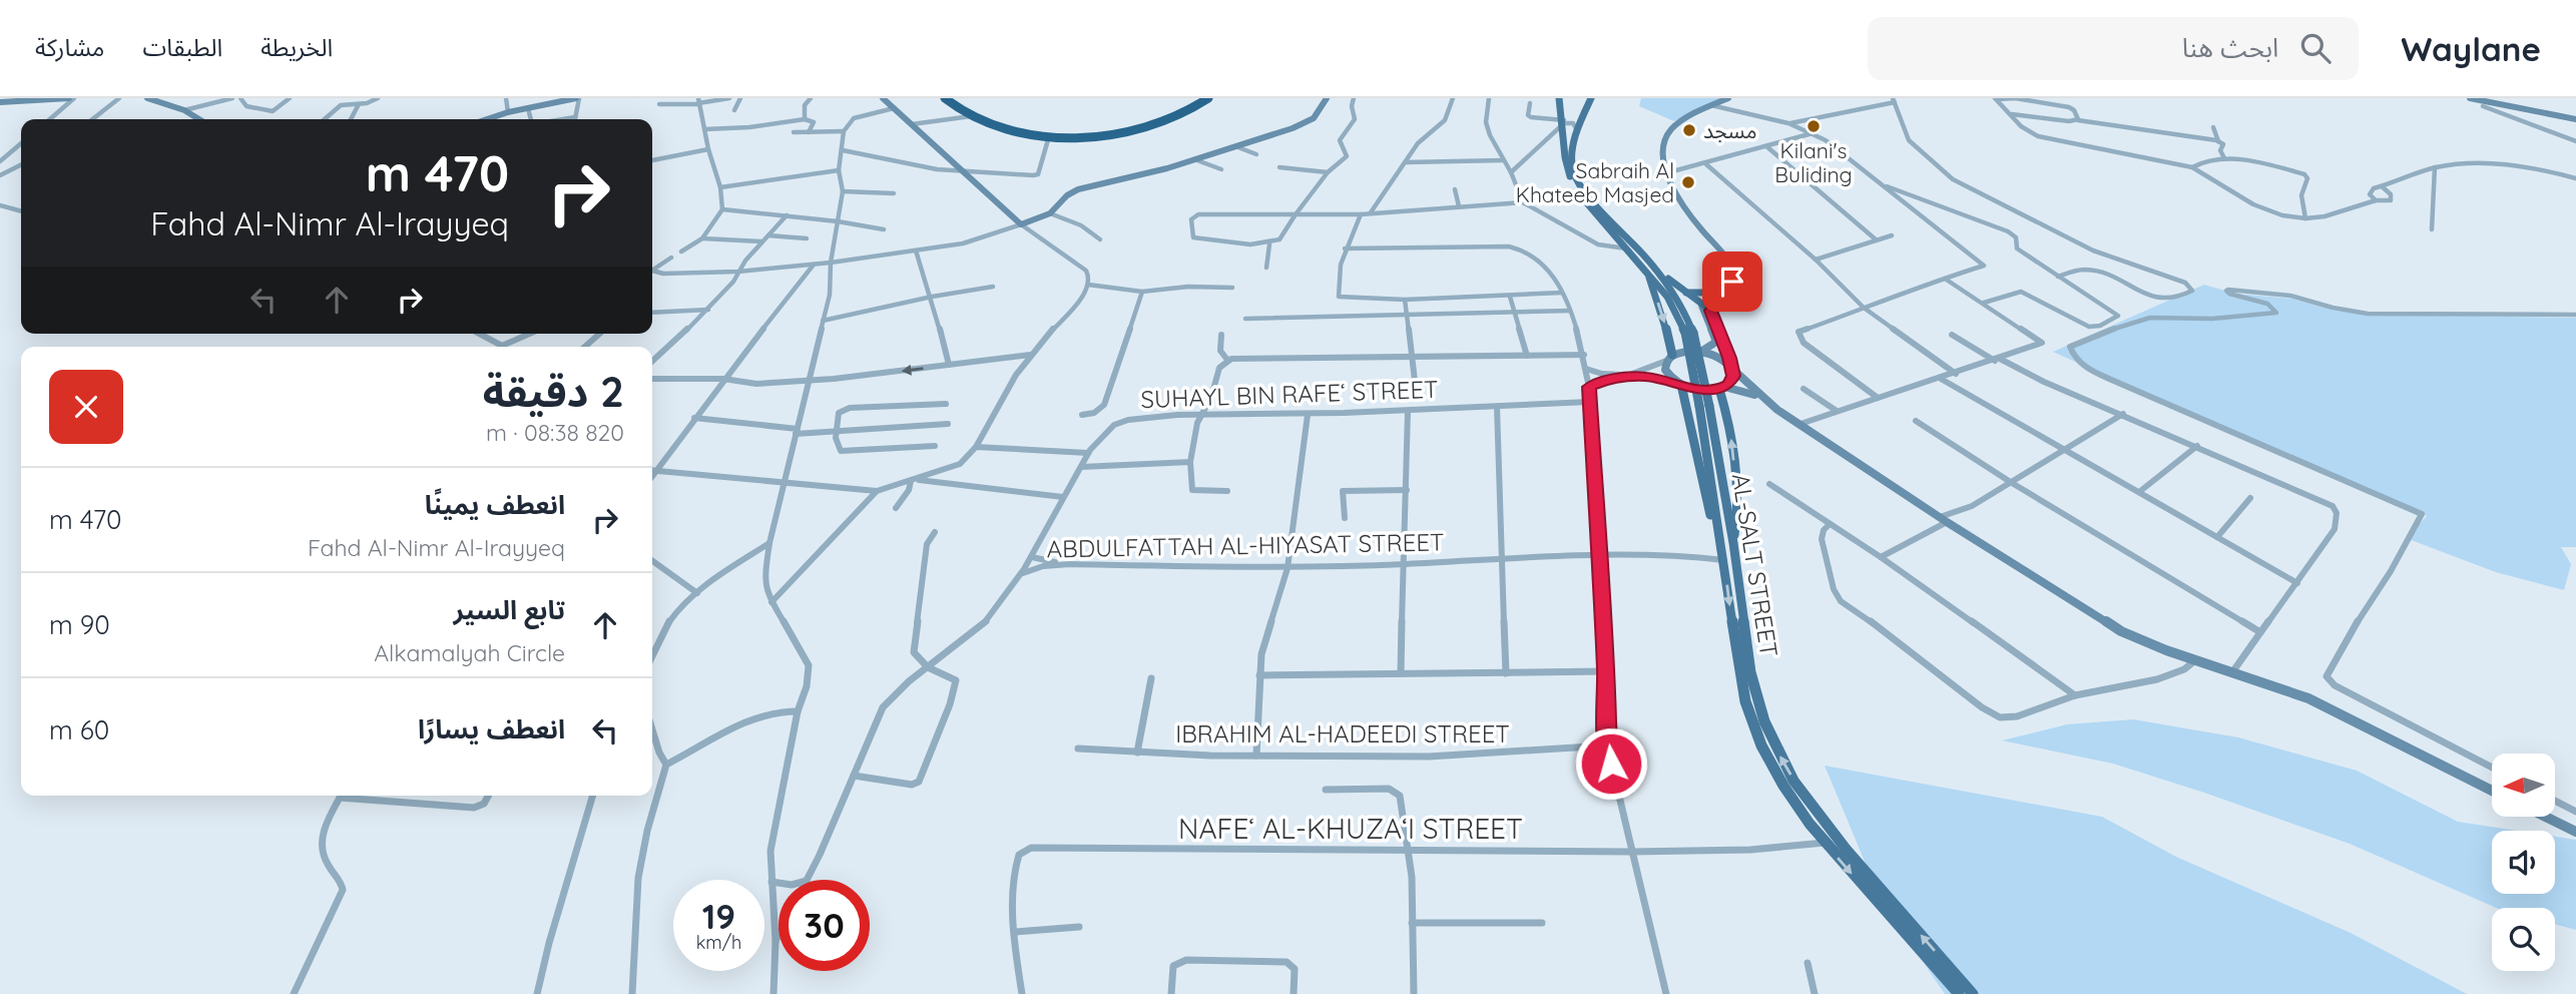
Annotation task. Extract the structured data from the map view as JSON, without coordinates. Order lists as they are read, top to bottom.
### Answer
{
  "streets": {
    "main road": ["AL-SALT STREET"],
    "street": [
      "SUHAYL BIN RAFE‘ STREET",
      "ABDULFATTAH AL-HIYASAT STREET",
      "IBRAHIM AL-HADEEDI STREET",
      "NAFE‘ AL-KHUZA‘I STREET"
    ]
  },
  "crossings": [
    ["SUHAYL BIN RAFE‘ STREET", "ABDULFATTAH AL-HIYASAT STREET"],
    ["ABDULFATTAH AL-HIYASAT STREET", "AL-SALT STREET"],
    ["AL-SALT STREET", "NAFE‘ AL-KHUZA‘I STREET"]
  ],
  "places": ["Kilani's Buliding", "مسجد", "Sabraih Al Khateeb Masjed"],
  "north": "left",
  "page": {
    "header": "Waylane",
    "search": "ابحث هنا",
    "nav": ["الخريطة", "الطبقات", "مشاركة"],
    "turn": ["470 m", "Fahd Al-Nimr Al-Irayyeq"],
    "heading": ["2 دقيقة", "820 m · 08:38"],
    "list": [
      {
        "name": "انعطف يمينًا",
        "note": "Fahd Al-Nimr Al-Irayyeq",
        "value": "470 m"
      },
      {
        "name": "تابع السير",
        "note": "Alkamalyah Circle",
        "value": "90 m"
      },
      {
        "name": "انعطف يسارًا",
        "value": "60 m"
      }
    ],
    "speed": "19 km/h",
    "limit": "30"
  }
}
